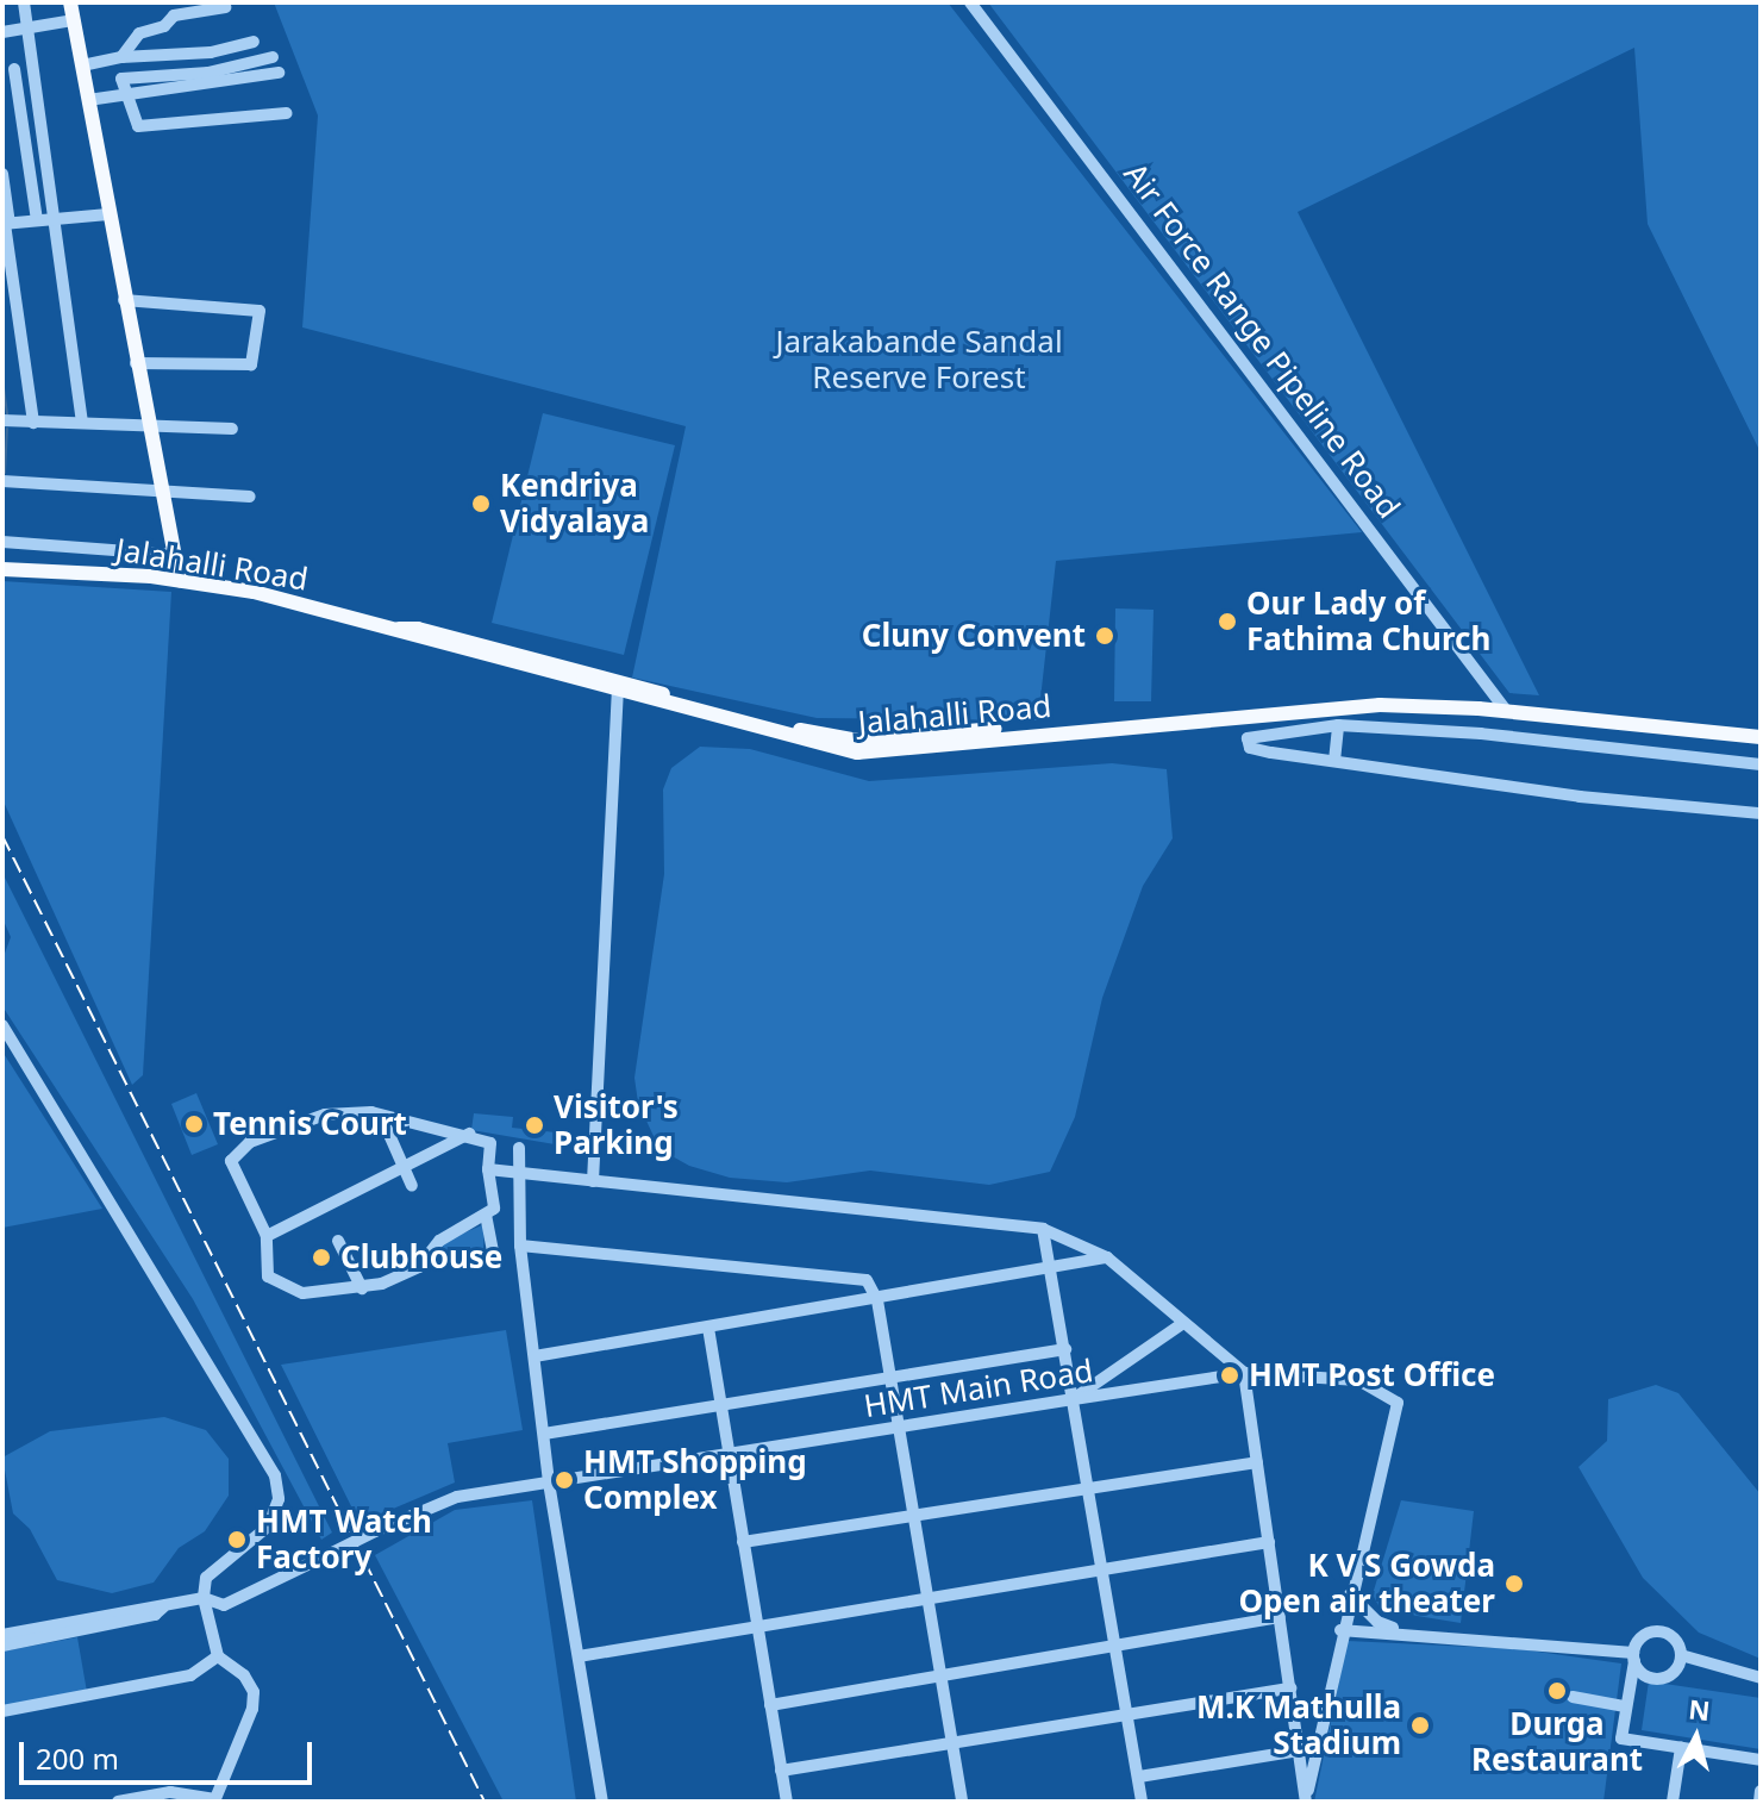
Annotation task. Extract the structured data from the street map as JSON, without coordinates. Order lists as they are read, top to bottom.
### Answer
{
  "streets": {
    "main road": ["Jalahalli Road"],
    "street": ["Air Force Range Pipeline Road", "HMT Main Road"]
  },
  "crossings": [
    ["Air Force Range Pipeline Road", "Jalahalli Road"]
  ],
  "parks": ["Jarakabande Sandal Reserve Forest"],
  "places": [
    "Kendriya Vidyalaya",
    "Our Lady of Fathima Church",
    "Cluny Convent",
    "Tennis Court",
    "Visitor's Parking",
    "Clubhouse",
    "HMT Post Office",
    "HMT Shopping Complex",
    "HMT Watch Factory",
    "K V S Gowda Open air theater",
    "Durga Restaurant",
    "M.K Mathulla Stadium"
  ],
  "scale_bar": "200 m",
  "north": "top"
}
